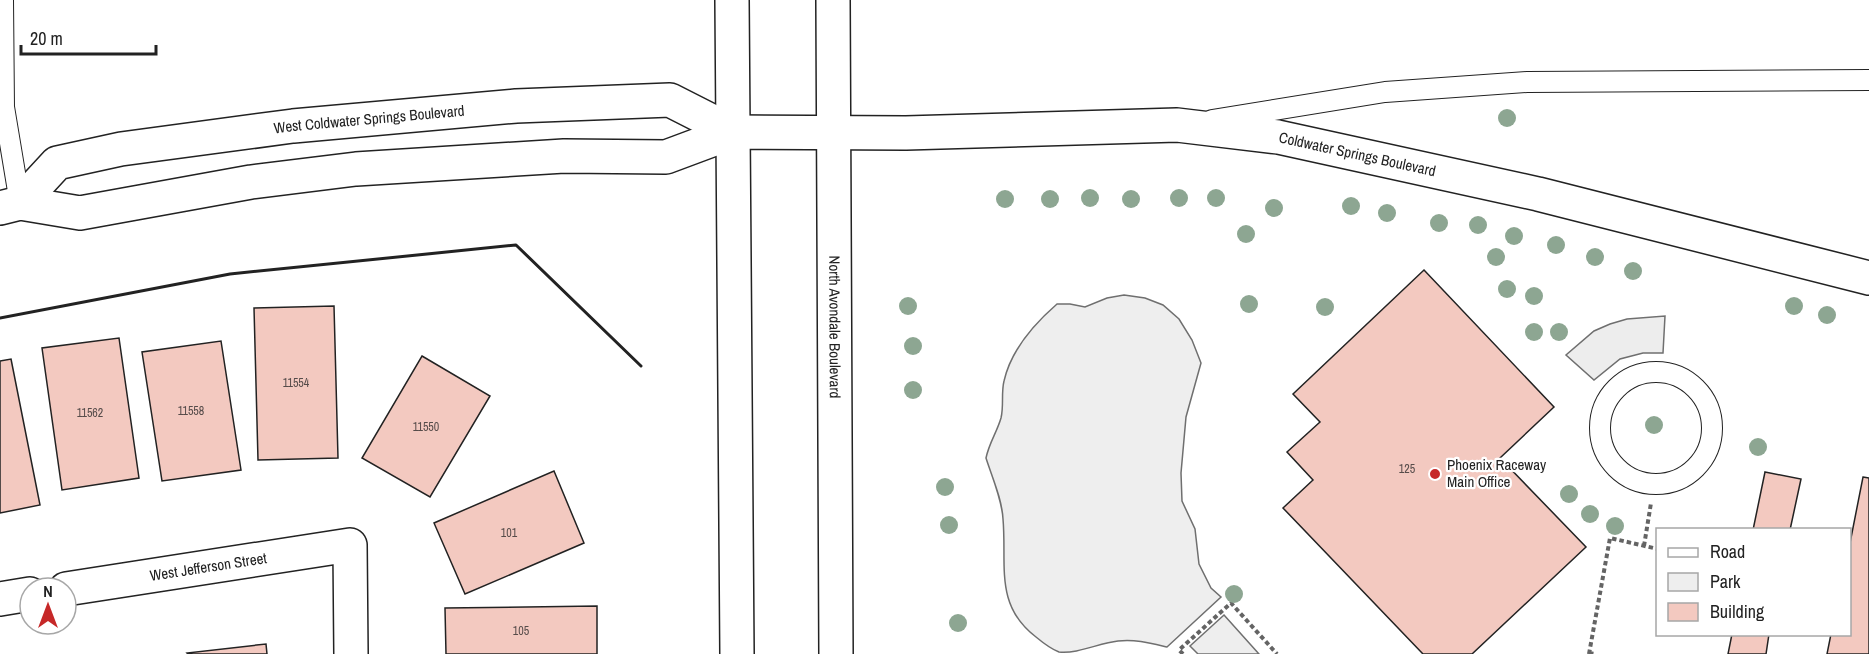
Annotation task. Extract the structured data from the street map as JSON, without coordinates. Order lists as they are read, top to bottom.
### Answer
{
  "streets": {
    "street": [
      "West Coldwater Springs Boulevard",
      "Coldwater Springs Boulevard",
      "North Avondale Boulevard",
      "West Jefferson Street"
    ]
  },
  "crossings": [
    ["West Coldwater Springs Boulevard", "Coldwater Springs Boulevard"],
    ["West Coldwater Springs Boulevard", "North Avondale Boulevard"],
    ["Coldwater Springs Boulevard", "North Avondale Boulevard"]
  ],
  "places": ["Phoenix Raceway Main Office"],
  "house_numbers": [
    "11554",
    "11558",
    "11562",
    "11550",
    "125",
    "101",
    "105"
  ],
  "legend": ["Road", "Park", "Building"],
  "scale_bar": "20 m",
  "north": "top"
}
